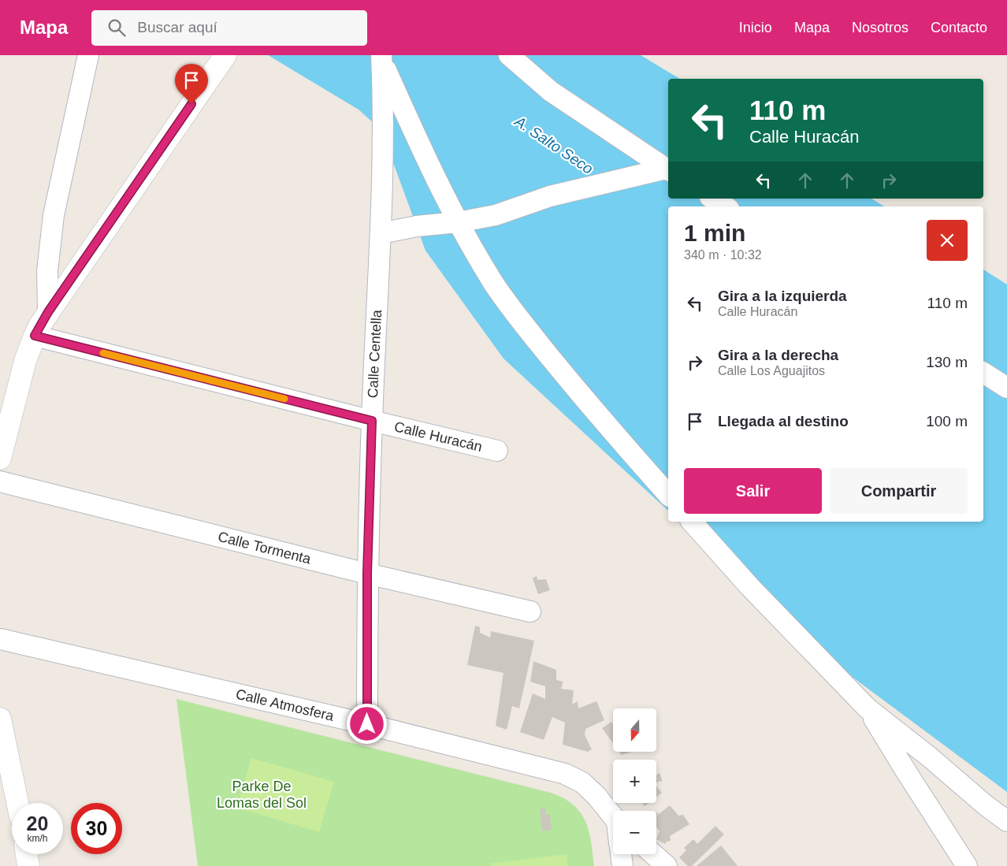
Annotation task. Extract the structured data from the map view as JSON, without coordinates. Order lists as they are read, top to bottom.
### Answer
{
  "streets": {
    "street": [
      "Calle Centella",
      "Calle Huracán",
      "Calle Tormenta",
      "Calle Atmosfera"
    ]
  },
  "crossings": [
    ["Calle Centella", "Calle Huracán"],
    ["Calle Centella", "Calle Tormenta"],
    ["Calle Centella", "Calle Atmosfera"]
  ],
  "water": ["A. Salto Seco"],
  "parks": ["Parke De Lomas del Sol"],
  "north": "bottom",
  "page": {
    "header": "Mapa",
    "search": "Buscar aquí",
    "nav": [
      "Inicio",
      "Mapa",
      "Nosotros",
      "Contacto"
    ],
    "turn": ["110 m", "Calle Huracán"],
    "heading": ["1 min", "340 m · 10:32"],
    "list": [
      {
        "name": "Gira a la izquierda",
        "note": "Calle Huracán",
        "value": "110 m"
      },
      {
        "name": "Gira a la derecha",
        "note": "Calle Los Aguajitos",
        "value": "130 m"
      },
      {
        "name": "Llegada al destino",
        "value": "100 m"
      }
    ],
    "buttons": ["Salir", "Compartir"],
    "map_buttons": ["+", "−"],
    "speed": "20 km/h",
    "limit": "30"
  }
}
